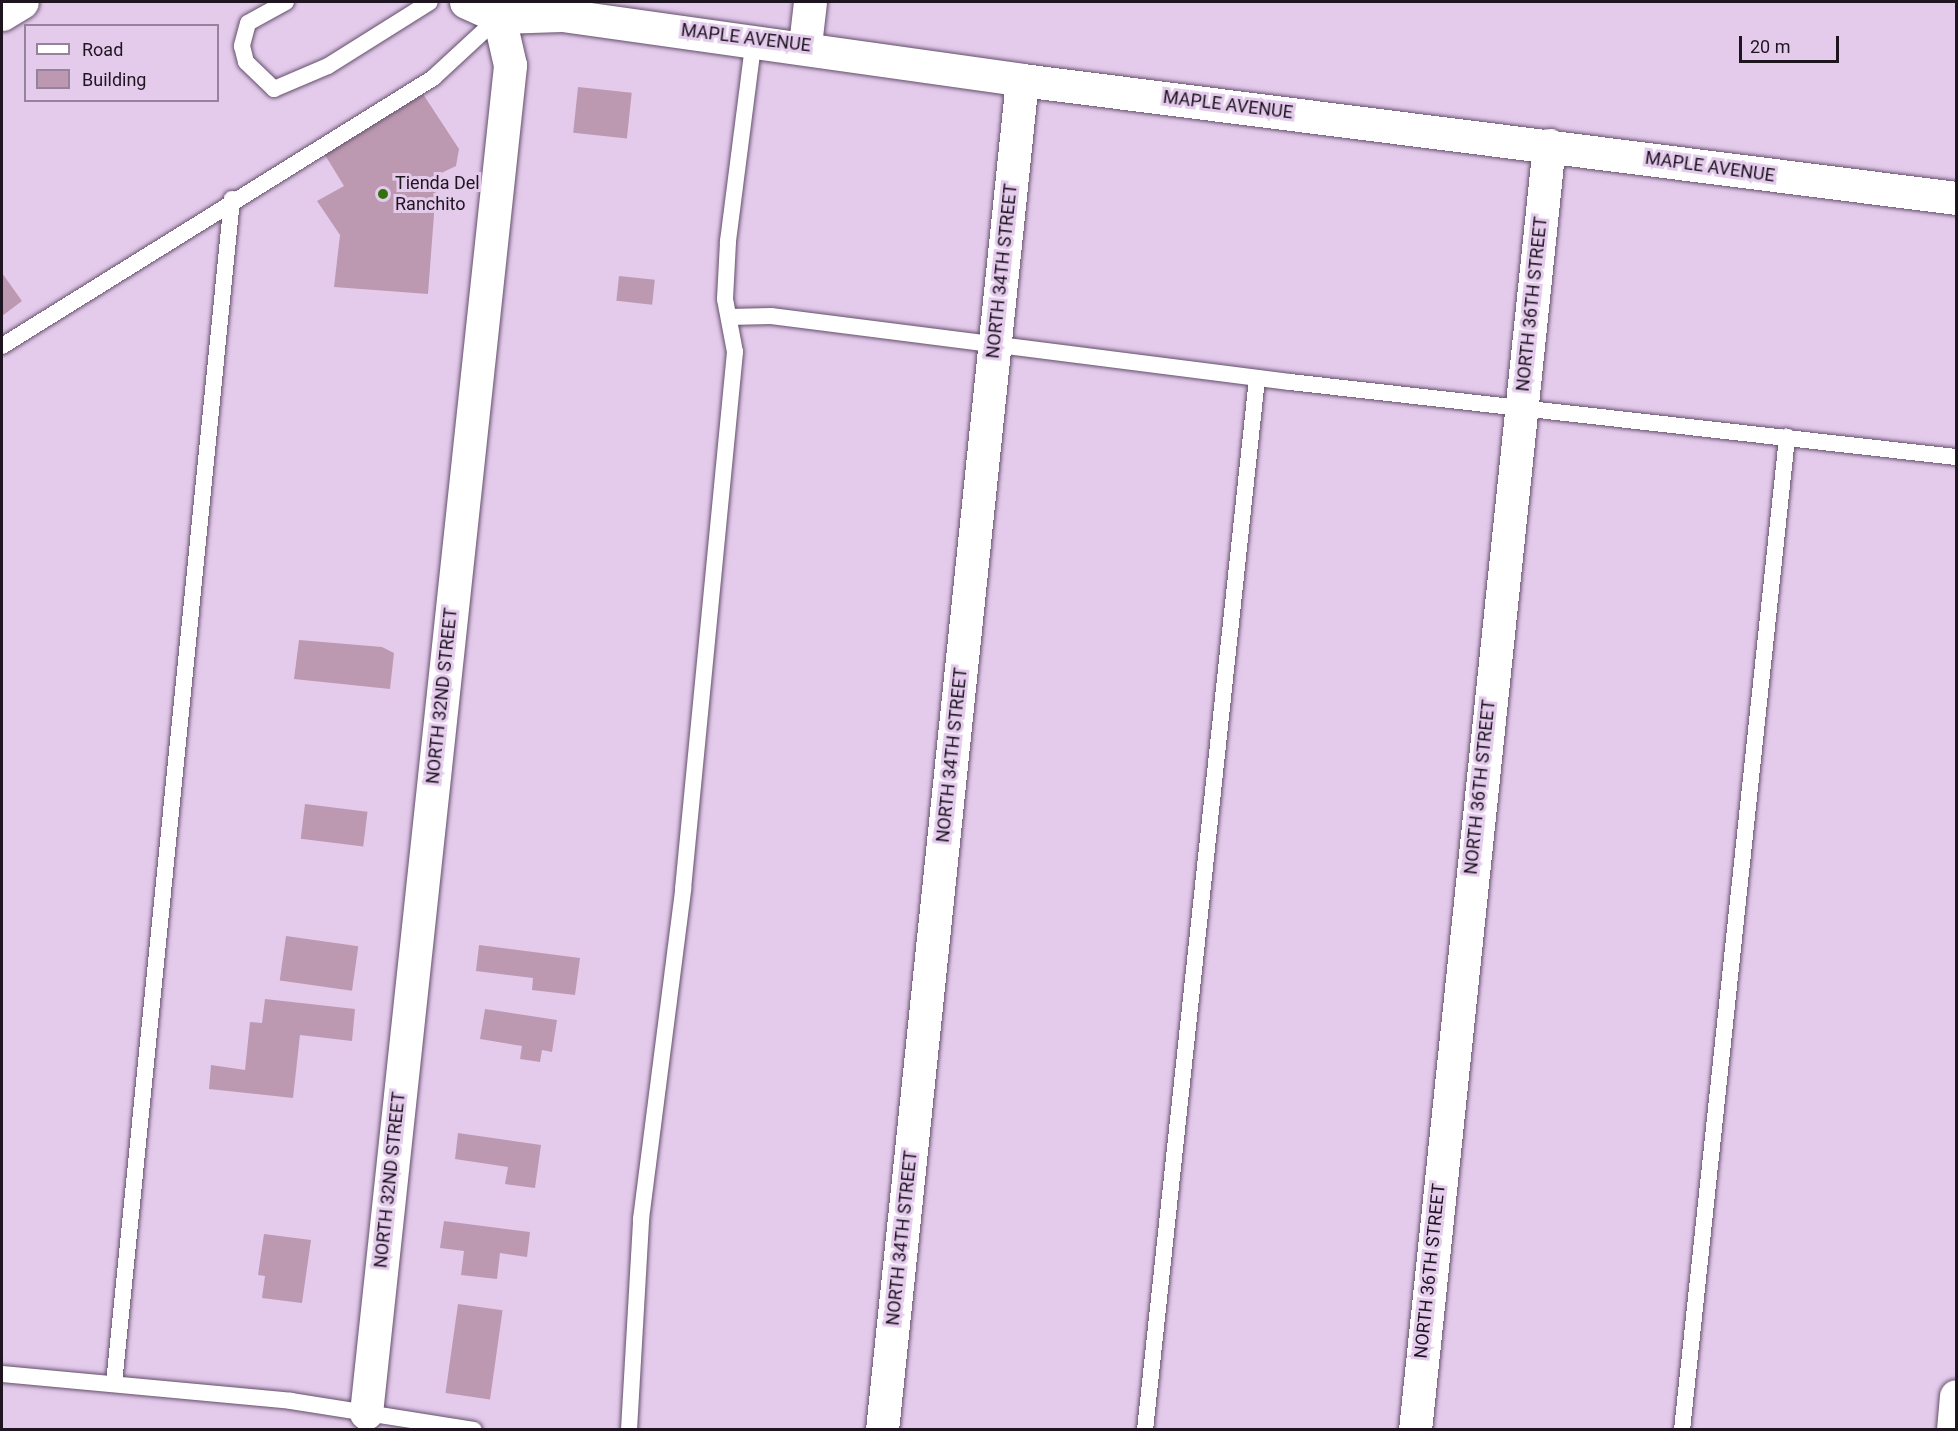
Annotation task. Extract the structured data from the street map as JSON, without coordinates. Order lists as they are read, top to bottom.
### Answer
{
  "streets": {
    "street": [
      "MAPLE AVENUE",
      "NORTH 34TH STREET",
      "NORTH 36TH STREET",
      "NORTH 32ND STREET"
    ]
  },
  "crossings": [
    ["MAPLE AVENUE", "NORTH 34TH STREET"],
    ["MAPLE AVENUE", "NORTH 36TH STREET"],
    ["MAPLE AVENUE", "NORTH 32ND STREET"]
  ],
  "places": ["Tienda Del Ranchito"],
  "legend": ["Road", "Building"],
  "scale_bar": "20 m"
}
